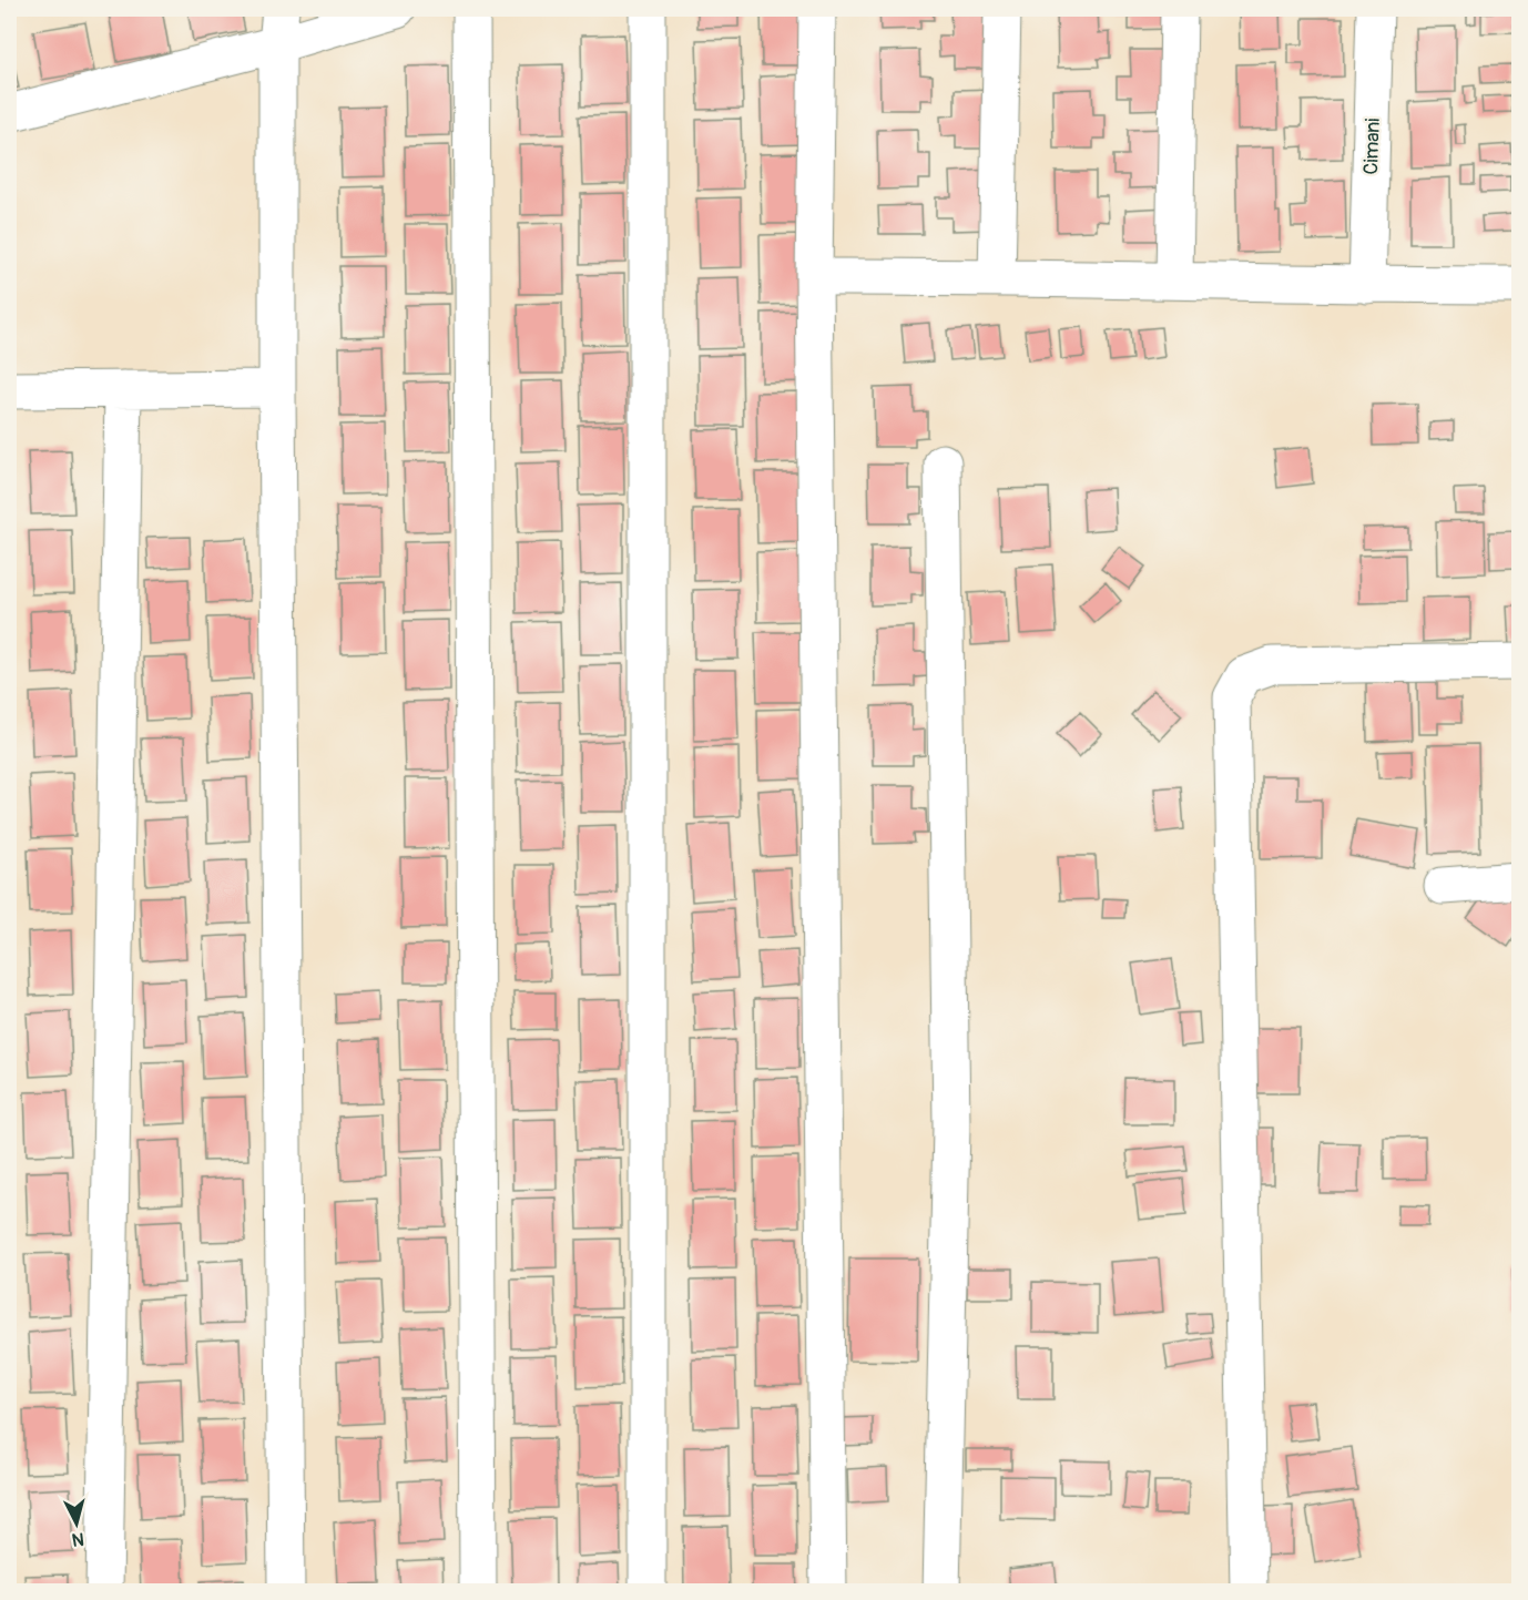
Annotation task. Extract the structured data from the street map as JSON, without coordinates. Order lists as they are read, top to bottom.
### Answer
{
  "streets": {
    "street": ["Cimani"]
  },
  "north": "bottom"
}
